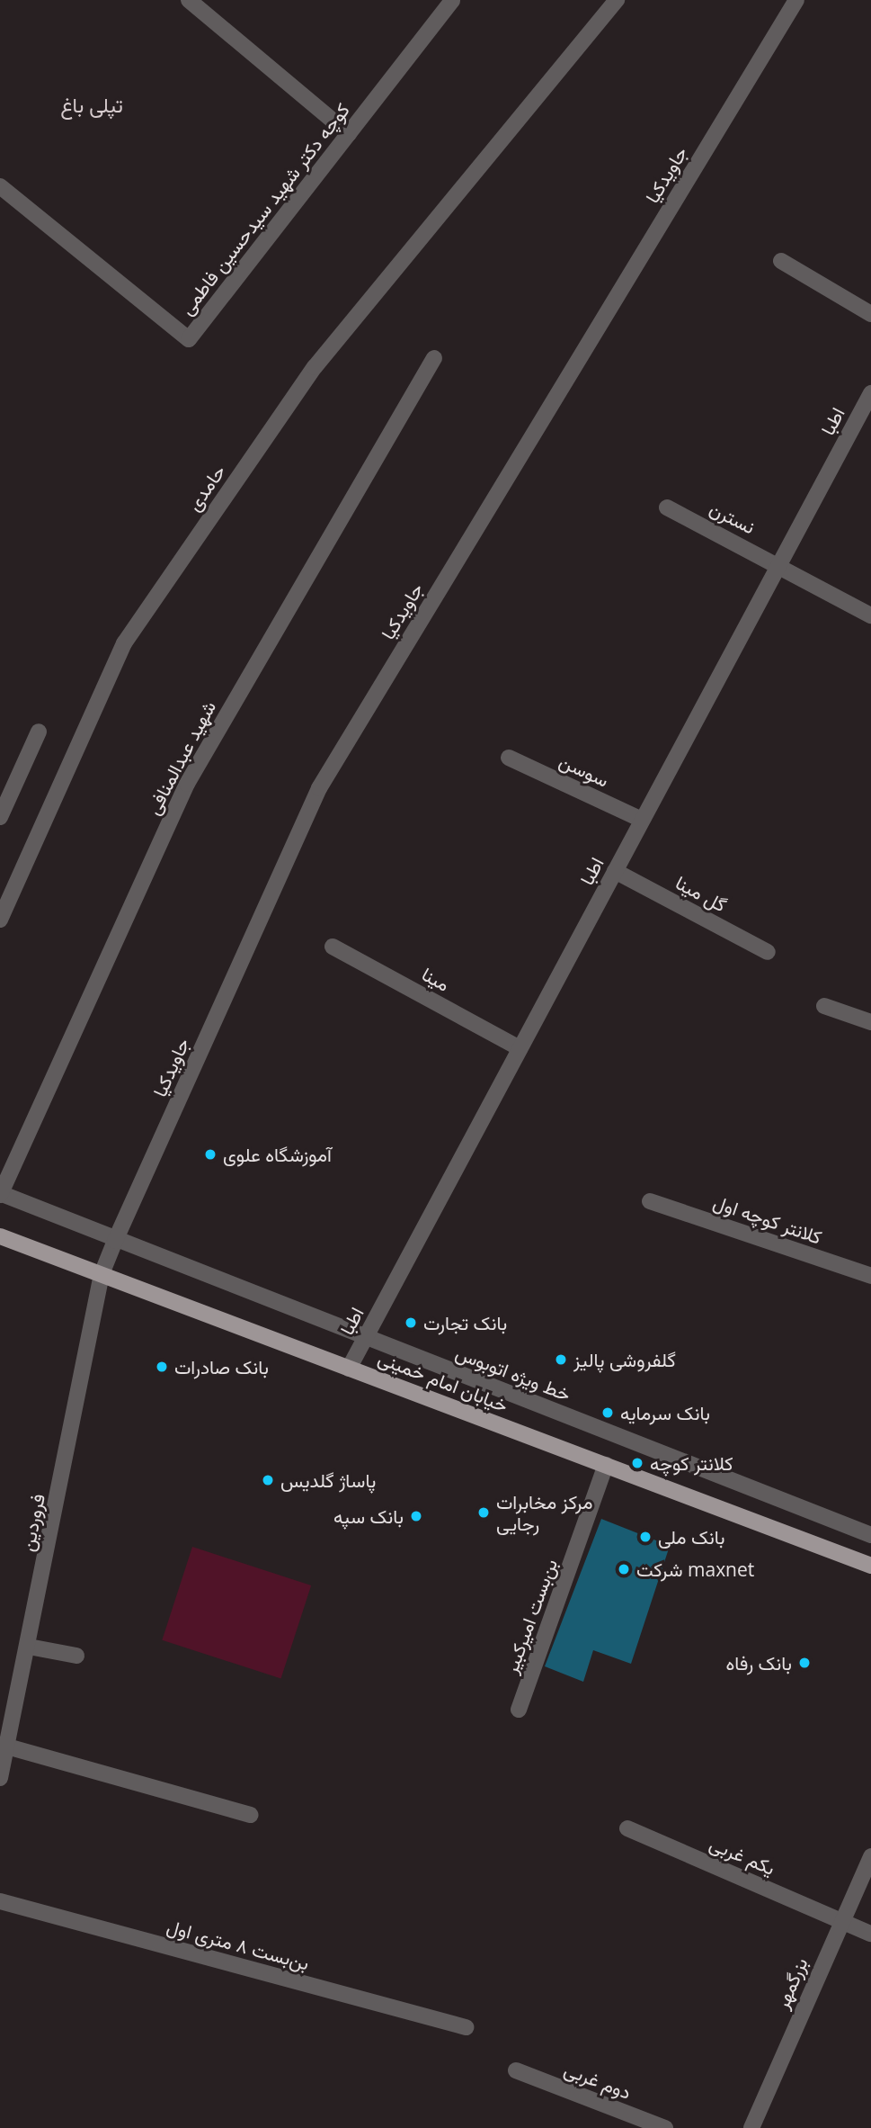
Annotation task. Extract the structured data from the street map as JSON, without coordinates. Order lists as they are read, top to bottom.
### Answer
{
  "streets": {
    "main road": ["خیابان امام خمینی"],
    "street": [
      "جاویدکیا",
      "کوچه دکتر شهید سیدحسین فاطمی",
      "اطبا",
      "حامدی",
      "نسترن",
      "شهید عبدالمنافی",
      "سوسن",
      "گل مینا",
      "مینا",
      "کلانتر کوچه اول",
      "خط ویژه اتوبوس",
      "فروردین",
      "بن‌بست امیرکبیر",
      "یکم غربی",
      "بن‌بست ۸ متری اول",
      "بزرگمهر",
      "دوم غربی"
    ]
  },
  "crossings": [
    ["جاویدکیا", "خط ویژه اتوبوس"],
    ["جاویدکیا", "خیابان امام خمینی"],
    ["جاویدکیا", "فروردین"],
    ["اطبا", "نسترن"],
    ["اطبا", "سوسن"],
    ["اطبا", "گل مینا"],
    ["اطبا", "مینا"],
    ["اطبا", "خط ویژه اتوبوس"],
    ["اطبا", "خیابان امام خمینی"],
    ["شهید عبدالمنافی", "خط ویژه اتوبوس"],
    ["خیابان امام خمینی", "فروردین"],
    ["خیابان امام خمینی", "بن‌بست امیرکبیر"],
    ["یکم غربی", "بزرگمهر"]
  ],
  "districts": ["تپلی باغ"],
  "places": [
    "آموزشگاه علوی",
    "بانک تجارت",
    "گلفروشی پالیز",
    "بانک صادرات",
    "بانک سرمایه",
    "کلانتر کوچه",
    "پاساژ گلدیس",
    "مرکز مخابرات رجایی",
    "بانک سپه",
    "بانک ملی",
    "شرکت maxnet",
    "بانک رفاه"
  ]
}
